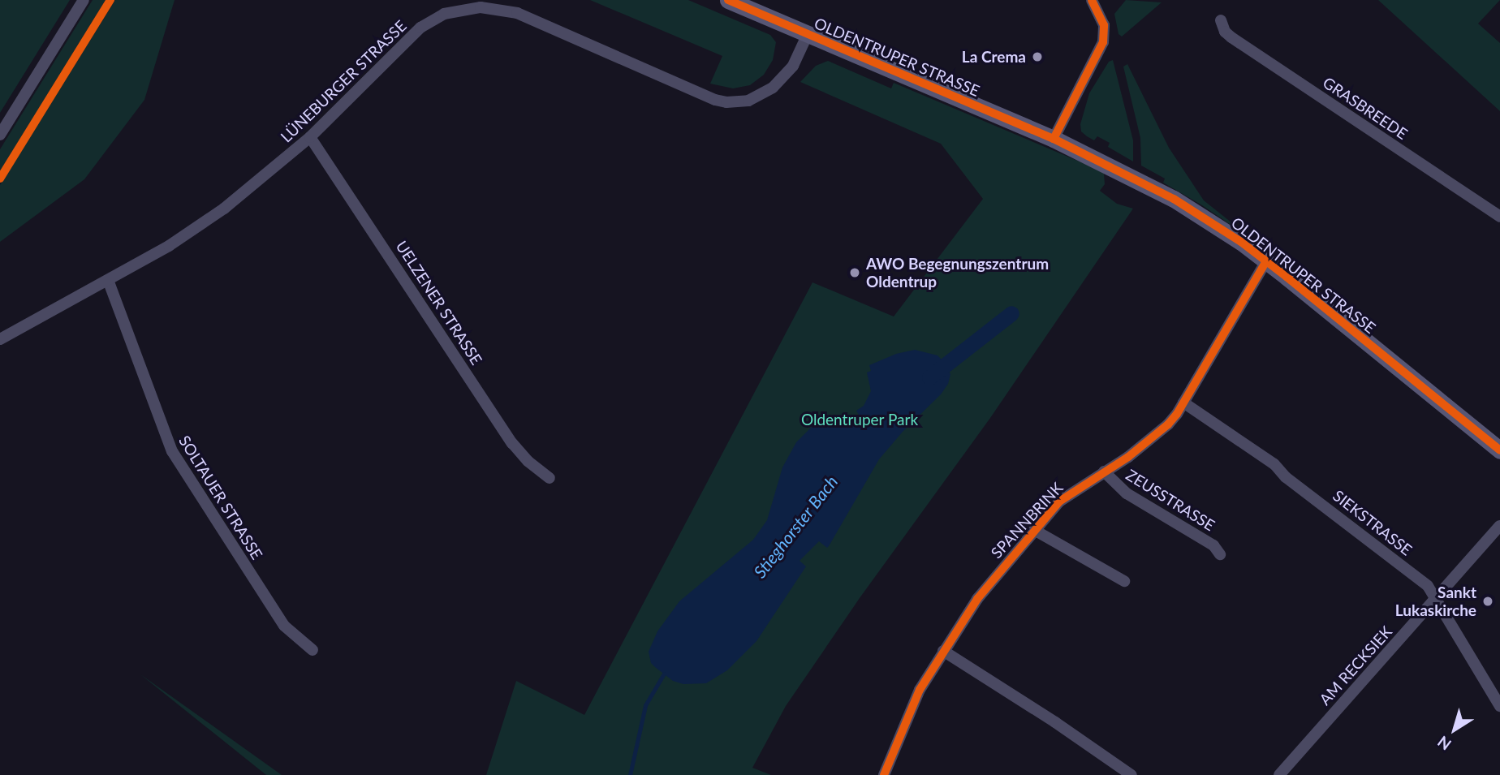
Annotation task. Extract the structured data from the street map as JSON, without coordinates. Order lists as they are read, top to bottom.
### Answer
{
  "streets": {
    "street": [
      "OLDENTRUPER STRASSE",
      "LÜNEBURGER STRASSE",
      "GRASBREEDE",
      "UELZENER STRASSE",
      "SOLTAUER STRASSE",
      "ZEUSSTRASSE",
      "SPANNBRINK",
      "SIEKSTRASSE",
      "AM RECKSIEK"
    ]
  },
  "crossings": [
    ["OLDENTRUPER STRASSE", "LÜNEBURGER STRASSE"],
    ["OLDENTRUPER STRASSE", "SPANNBRINK"],
    ["LÜNEBURGER STRASSE", "UELZENER STRASSE"],
    ["LÜNEBURGER STRASSE", "SOLTAUER STRASSE"],
    ["ZEUSSTRASSE", "SPANNBRINK"],
    ["SPANNBRINK", "SIEKSTRASSE"],
    ["SIEKSTRASSE", "AM RECKSIEK"]
  ],
  "water": ["Stieghorster Bach"],
  "parks": ["Oldentruper Park"],
  "places": ["La Crema", "AWO Begegnungszentrum Oldentrup", "Sankt Lukaskirche"],
  "north": "bottom left"
}
